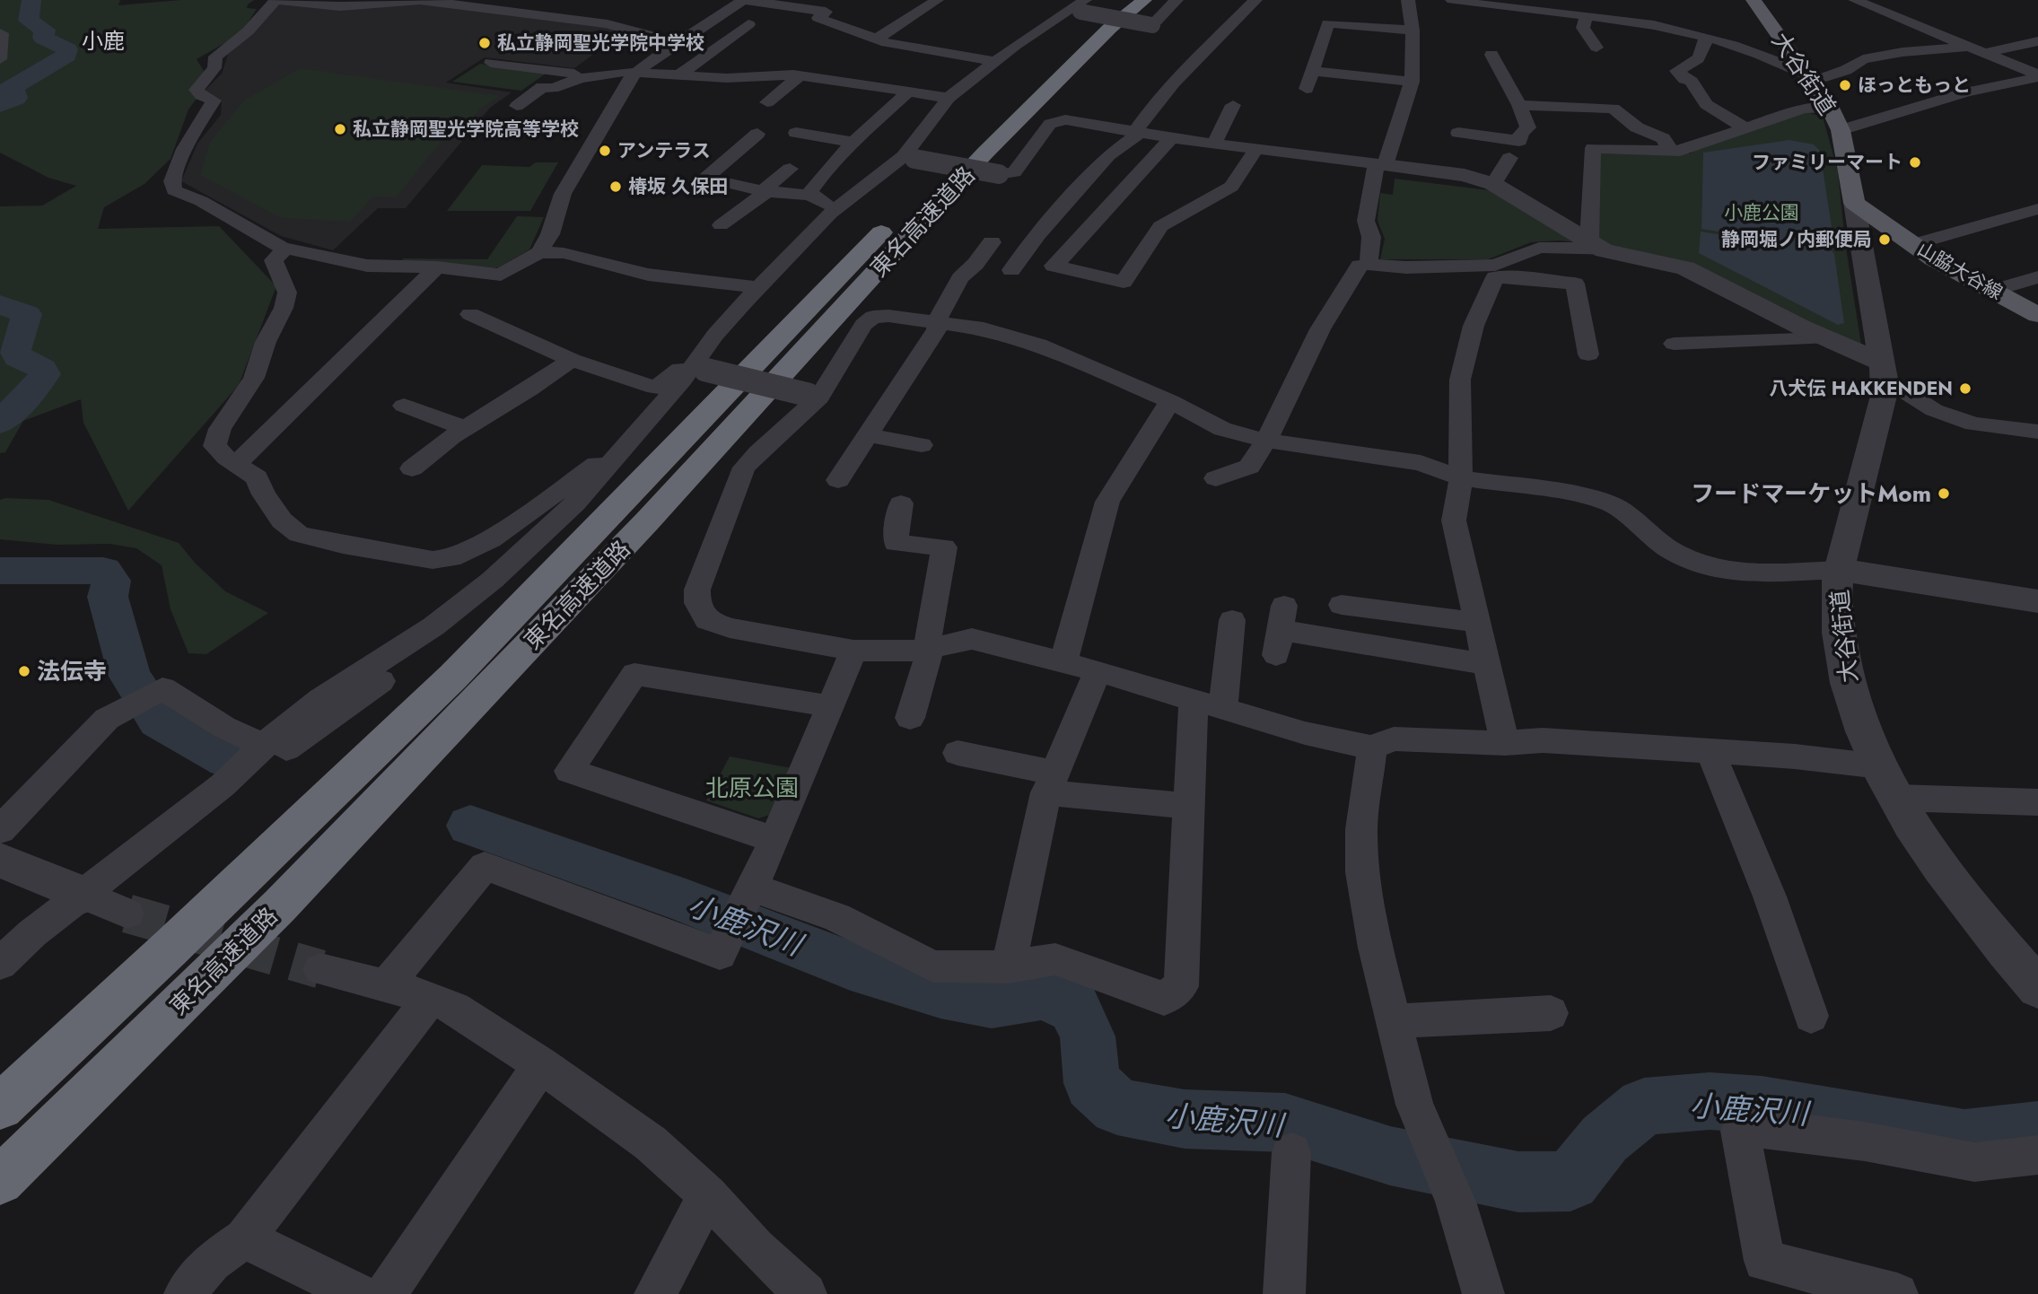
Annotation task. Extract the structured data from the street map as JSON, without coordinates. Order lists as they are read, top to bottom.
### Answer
{
  "streets": {
    "highway": ["東名高速道路"],
    "main road": ["大谷街道", "山脇大谷線"]
  },
  "crossings": [
    ["大谷街道", "山脇大谷線"]
  ],
  "districts": ["小鹿"],
  "water": ["小鹿沢川"],
  "parks": ["小鹿公園", "北原公園"],
  "places": [
    "私立静岡聖光学院中学校",
    "ほっともっと",
    "私立静岡聖光学院高等学校",
    "アンテラス",
    "ファミリーマート",
    "椿坂 久保田",
    "静岡堀ノ内郵便局",
    "八犬伝 HAKKENDEN",
    "フードマーケットMom",
    "法伝寺"
  ]
}
